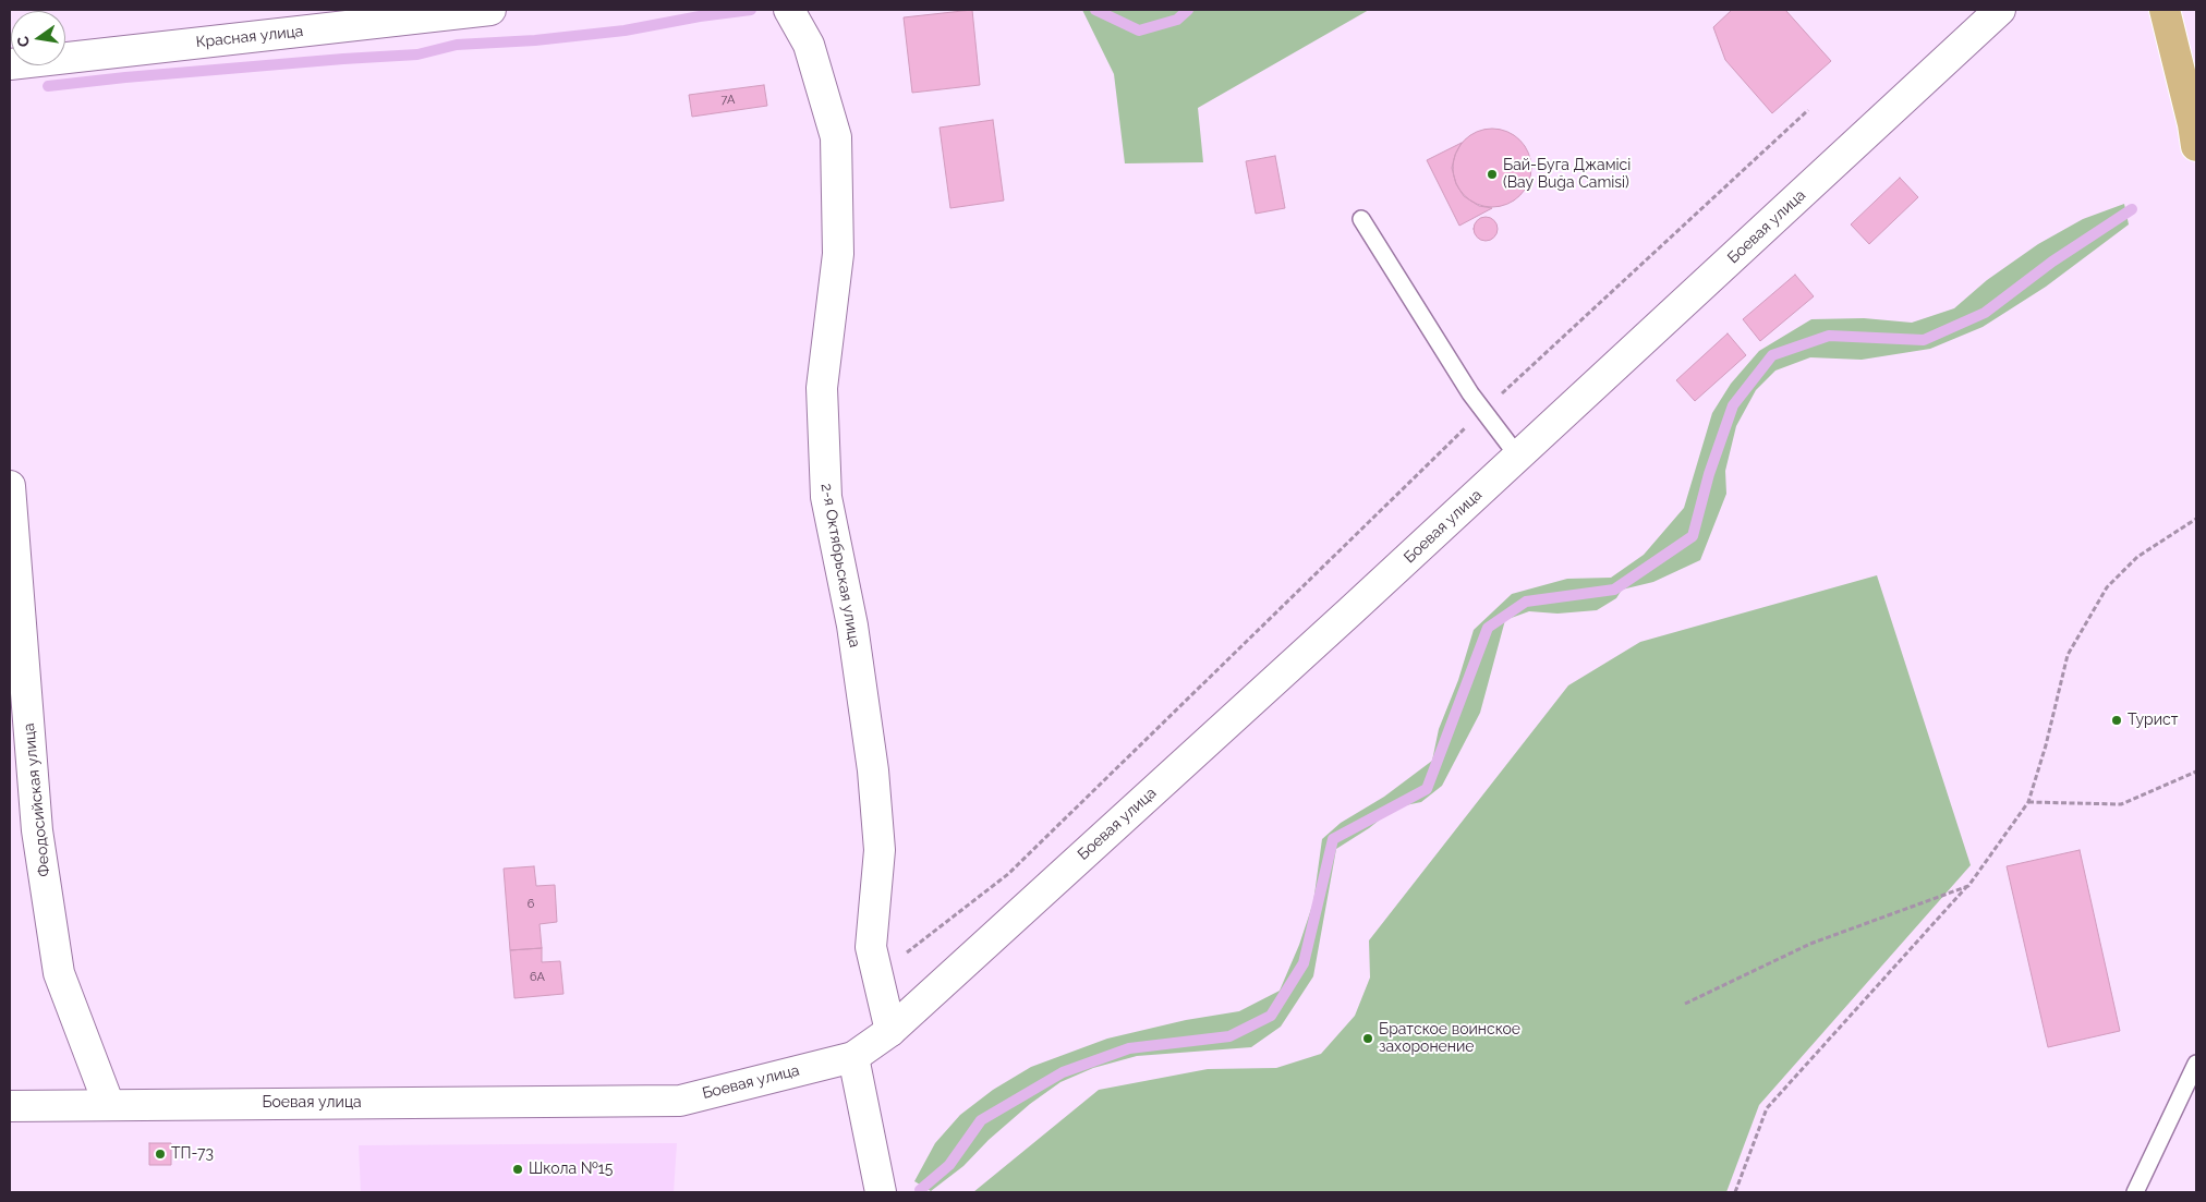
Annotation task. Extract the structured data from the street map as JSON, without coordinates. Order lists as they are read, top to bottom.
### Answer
{
  "streets": {
    "street": [
      "Красная улица",
      "Боевая улица",
      "2-я Октябрьская улица",
      "Феодосийская улица"
    ]
  },
  "crossings": [
    ["Боевая улица", "2-я Октябрьская улица"],
    ["Боевая улица", "Феодосийская улица"]
  ],
  "places": [
    "Бай-Буга Джамісі (Bay Buğa Camisi)",
    "Турист",
    "Братское воинское захоронение",
    "ТП-73",
    "Школа №15"
  ],
  "house_numbers": ["7А", "6", "6А"],
  "north": "left"
}
